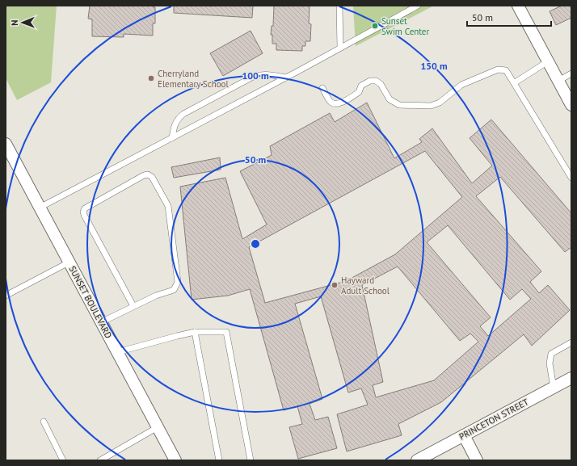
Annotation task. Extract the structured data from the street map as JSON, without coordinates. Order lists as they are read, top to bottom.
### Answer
{
  "streets": {
    "street": ["SUNSET BOULEVARD", "PRINCETON STREET"]
  },
  "places": ["Sunset Swim Center", "Cherryland Elementary School", "Hayward Adult School"],
  "scale_bar": "50 m",
  "north": "left",
  "rings": ["150 m", "100 m", "50 m"]
}
